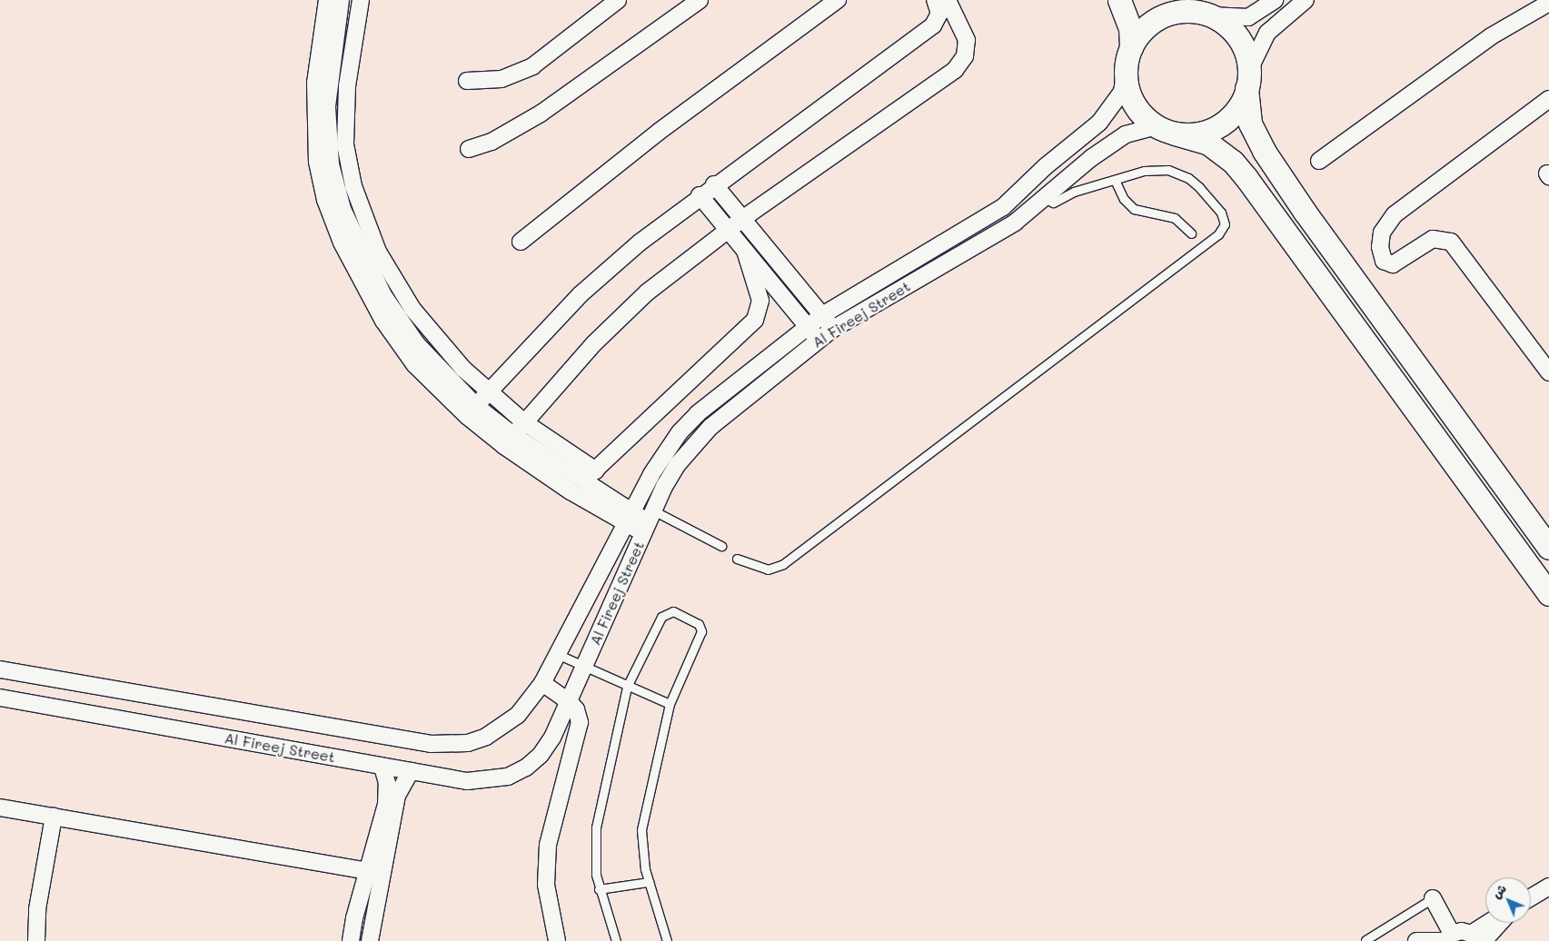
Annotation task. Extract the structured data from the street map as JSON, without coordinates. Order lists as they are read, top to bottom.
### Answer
{
  "streets": {
    "street": ["Al Fireej Street"]
  },
  "north": "top left"
}
